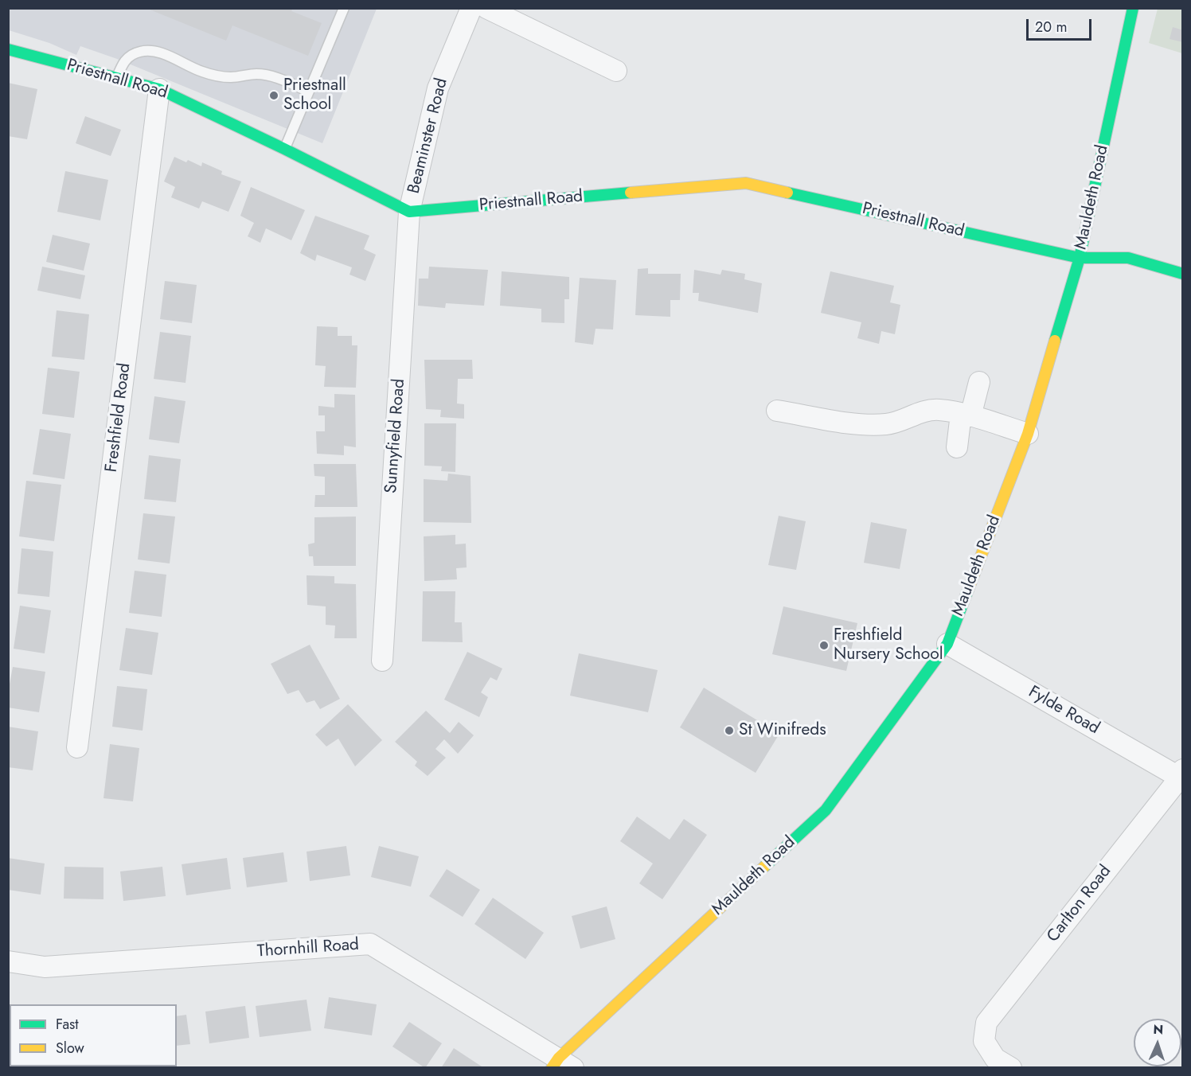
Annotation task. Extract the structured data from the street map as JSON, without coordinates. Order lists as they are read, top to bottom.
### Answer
{
  "streets": {
    "street": [
      "Priestnall Road",
      "Beaminster Road",
      "Mauldeth Road",
      "Freshfield Road",
      "Sunnyfield Road",
      "Fylde Road",
      "Carlton Road",
      "Thornhill Road"
    ]
  },
  "crossings": [
    ["Priestnall Road", "Beaminster Road"],
    ["Priestnall Road", "Mauldeth Road"],
    ["Priestnall Road", "Freshfield Road"],
    ["Priestnall Road", "Sunnyfield Road"],
    ["Beaminster Road", "Sunnyfield Road"],
    ["Mauldeth Road", "Fylde Road"],
    ["Mauldeth Road", "Thornhill Road"],
    ["Fylde Road", "Carlton Road"]
  ],
  "places": ["Priestnall School", "Freshfield Nursery School", "St Winifreds"],
  "legend": ["Fast", "Slow"],
  "scale_bar": "20 m",
  "north": "top"
}
